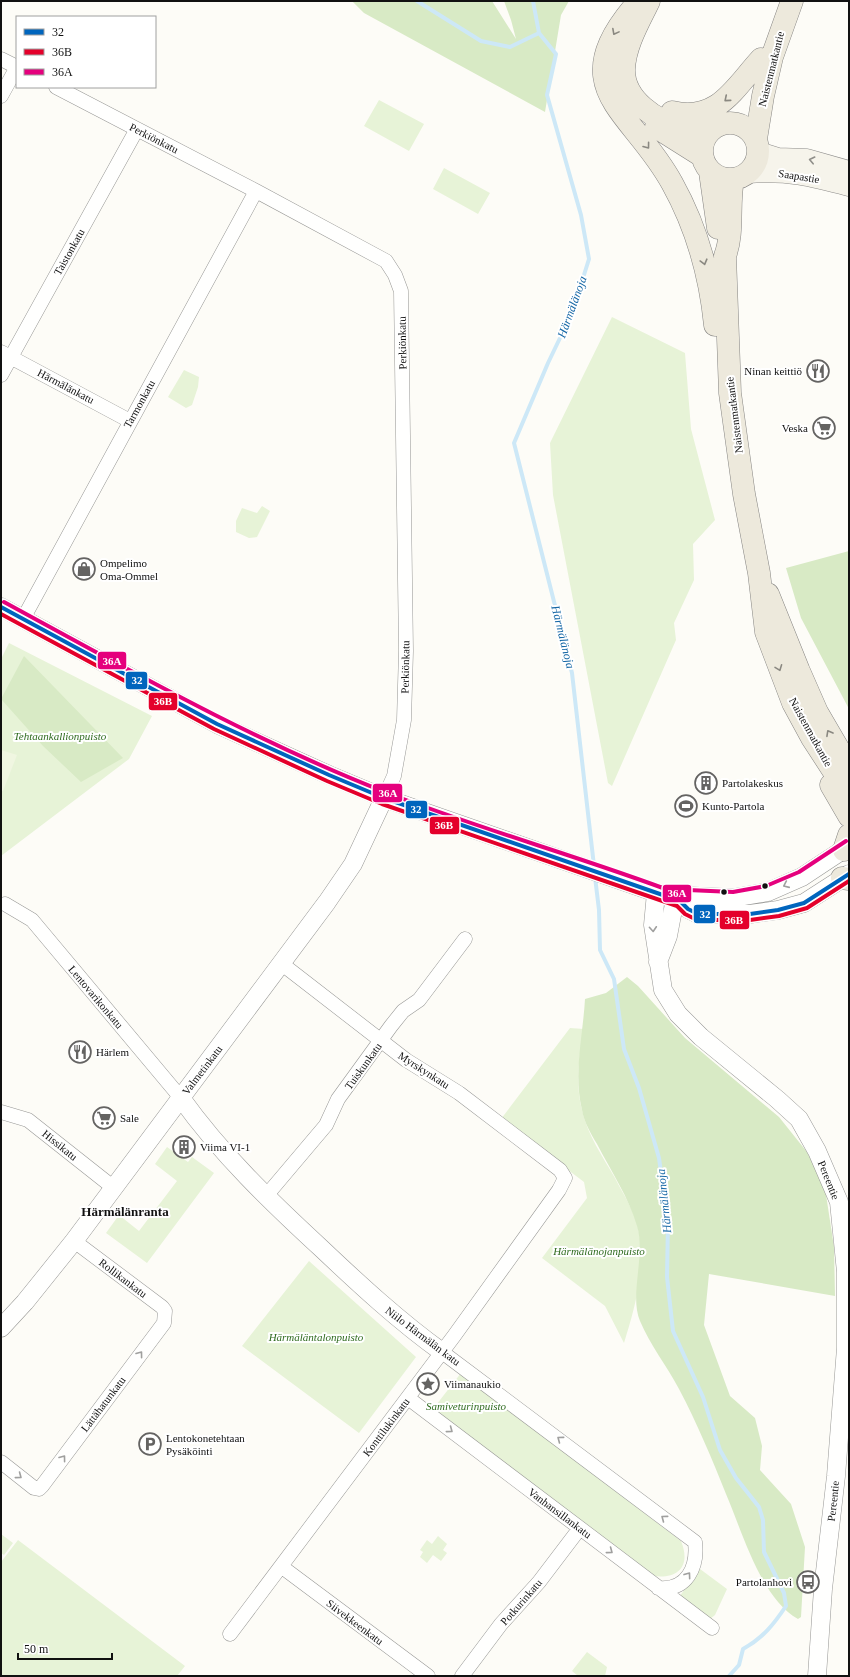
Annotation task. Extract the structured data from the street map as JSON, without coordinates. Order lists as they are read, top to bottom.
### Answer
{
  "streets": {
    "main road": ["Naistenmatkantie", "Saapastie"],
    "street": [
      "Perkiönkatu",
      "Taistonkatu",
      "Härmälänkatu",
      "Tarmonkatu",
      "Lentovarikonkatu",
      "Tuiskunkatu",
      "Valmetinkatu",
      "Myrskynkatu",
      "Hissikatu",
      "Pereentie",
      "Rollikankatu",
      "Niilo Härmälän katu",
      "Lättähatunkatu",
      "Konttilukinkatu",
      "Vanhansillankatu",
      "Potkurinkatu",
      "Siivekkeenkatu"
    ]
  },
  "crossings": [
    ["Naistenmatkantie", "Saapastie"],
    ["Perkiönkatu", "Taistonkatu"],
    ["Perkiönkatu", "Tarmonkatu"],
    ["Perkiönkatu", "Valmetinkatu"],
    ["Taistonkatu", "Härmälänkatu"],
    ["Härmälänkatu", "Tarmonkatu"],
    ["Lentovarikonkatu", "Valmetinkatu"],
    ["Lentovarikonkatu", "Niilo Härmälän katu"],
    ["Tuiskunkatu", "Myrskynkatu"],
    ["Tuiskunkatu", "Niilo Härmälän katu"],
    ["Valmetinkatu", "Myrskynkatu"],
    ["Valmetinkatu", "Hissikatu"],
    ["Valmetinkatu", "Rollikankatu"],
    ["Valmetinkatu", "Niilo Härmälän katu"],
    ["Myrskynkatu", "Konttilukinkatu"],
    ["Rollikankatu", "Lättähatunkatu"],
    ["Niilo Härmälän katu", "Konttilukinkatu"],
    ["Niilo Härmälän katu", "Vanhansillankatu"],
    ["Konttilukinkatu", "Vanhansillankatu"],
    ["Konttilukinkatu", "Siivekkeenkatu"],
    ["Vanhansillankatu", "Potkurinkatu"]
  ],
  "one_way": ["Niilo Härmälän katu", "Lättähatunkatu", "Vanhansillankatu"],
  "districts": ["Härmälänranta"],
  "water": ["Härmälänoja"],
  "parks": [
    "Tehtaankallionpuisto",
    "Härmälänojanpuisto",
    "Härmäläntalonpuisto",
    "Samiveturinpuisto"
  ],
  "places": {
    "restaurant": ["Ninan keittiö", "Härlem"],
    "supermarket": ["Veska", "Sale"],
    "shop": ["Ompelimo Oma-Ommel"],
    "building": ["Partolakeskus", "Viima VI-1"],
    "sports": ["Kunto-Partola"],
    "place": ["Viimanaukio"],
    "parking": ["Lentokonetehtaan Pysäköinti"],
    "bus stop": ["Partolanhovi"]
  },
  "lines": ["transit line 36A", "transit line 32", "transit line 36B"],
  "legend": ["32", "36B", "36A"],
  "scale_bar": "50 m"
}
